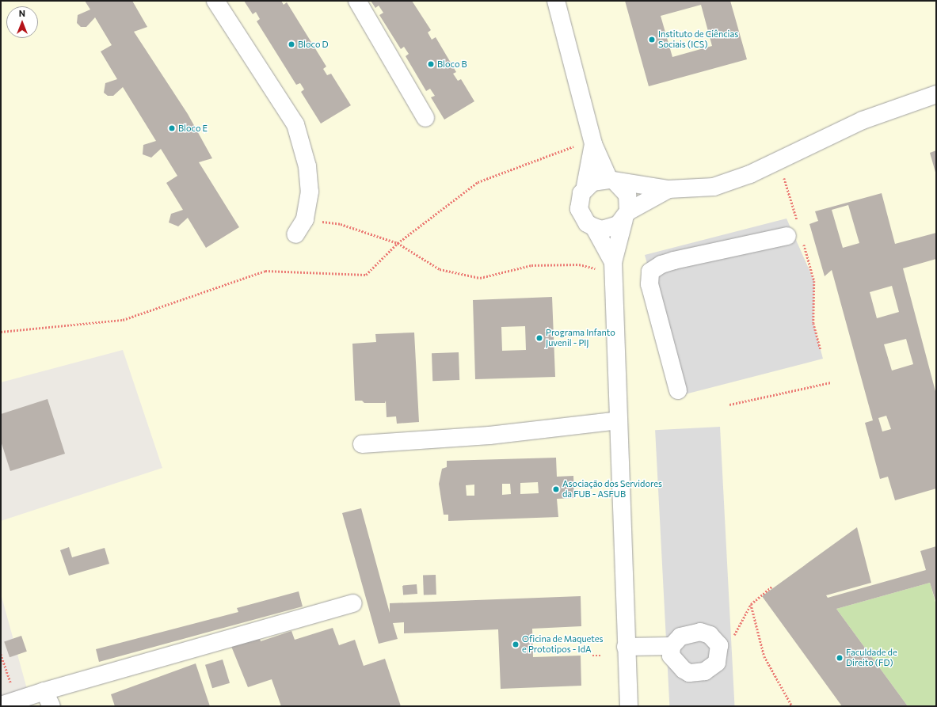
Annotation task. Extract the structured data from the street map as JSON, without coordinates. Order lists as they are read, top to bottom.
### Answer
{
  "places": [
    "Instituto de Ciências Sociais (ICS)",
    "Bloco D",
    "Bloco B",
    "Bloco E",
    "Programa Infanto Juvenil - PIJ",
    "Asociação dos Servidores da FUB - ASFUB",
    "Oficina de Maquetes e Prototipos - IdA",
    "Faculdade de Direito (FD)"
  ],
  "north": "top"
}
